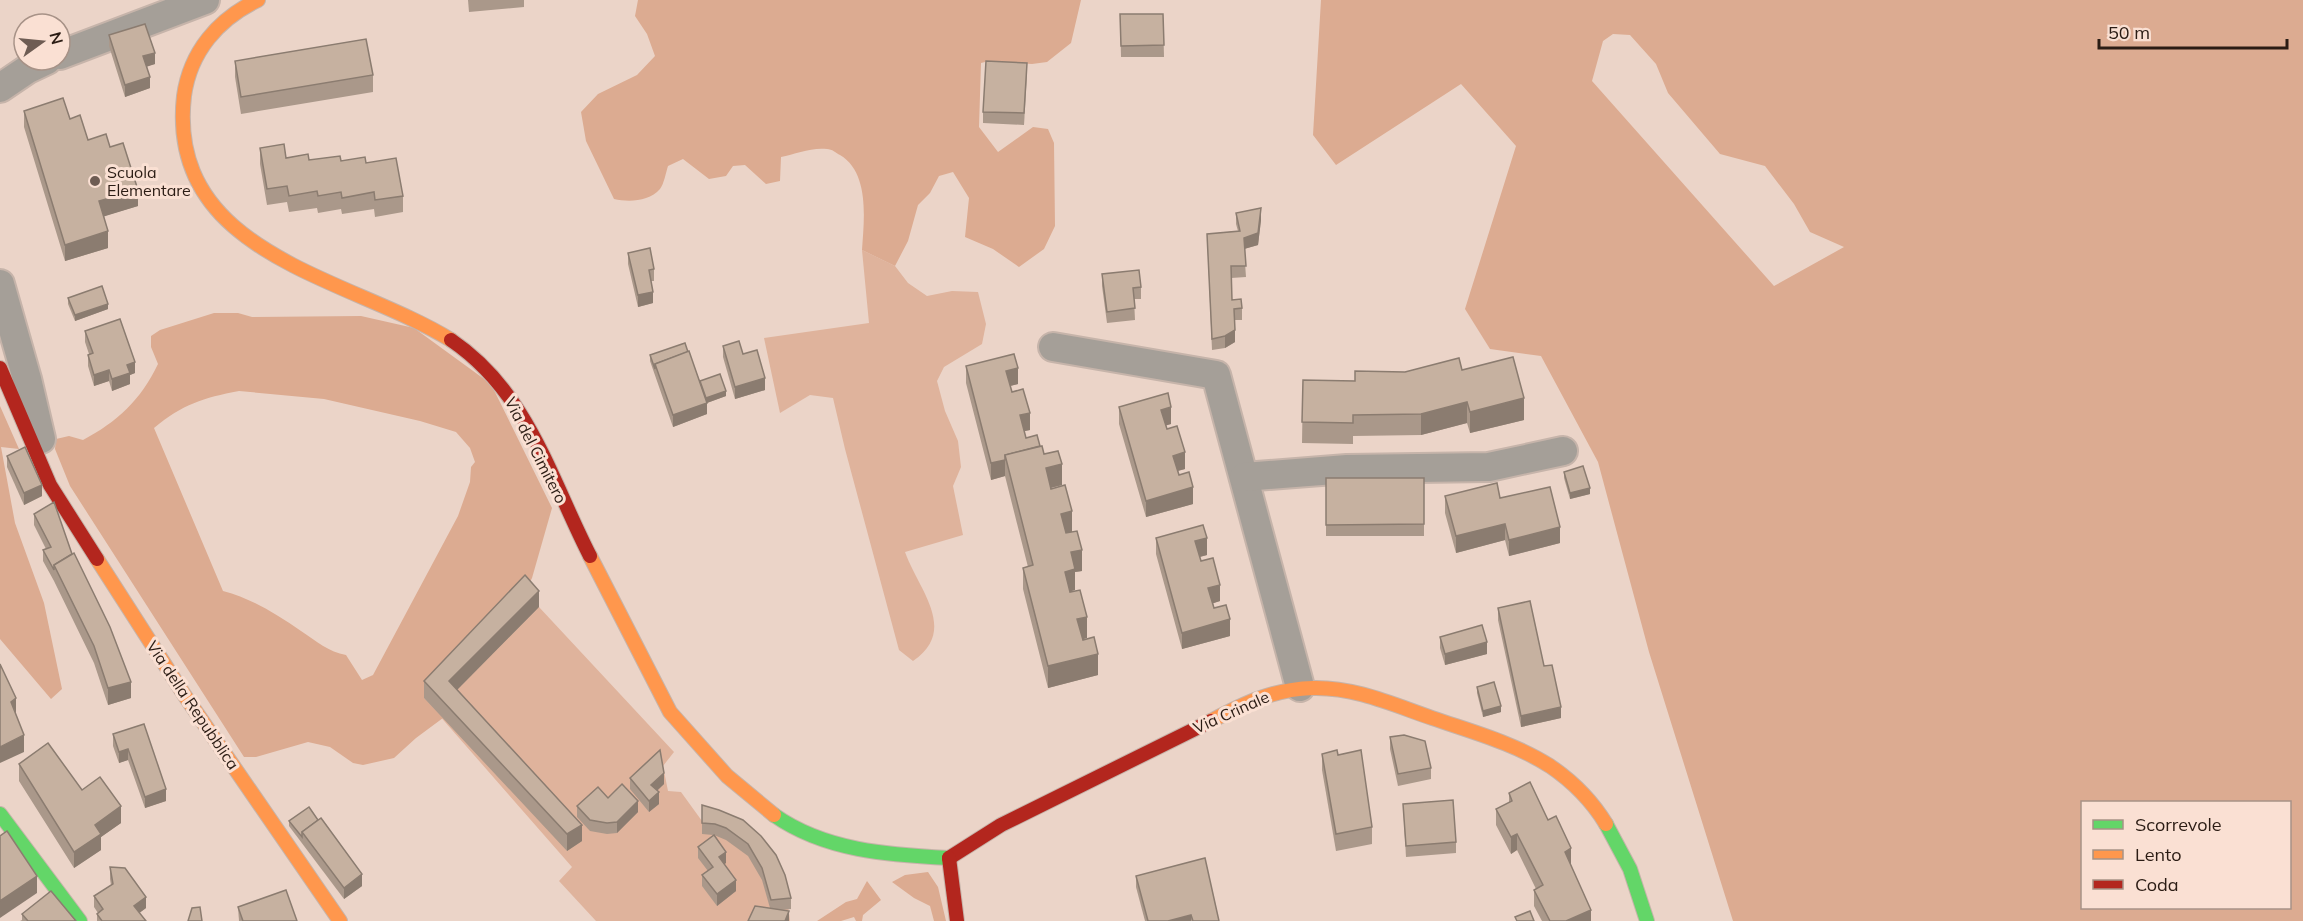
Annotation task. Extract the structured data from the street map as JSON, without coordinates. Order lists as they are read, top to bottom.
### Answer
{
  "streets": {
    "street": ["Via del Cimitero", "Via della Repubblica", "Via Crinale"]
  },
  "crossings": [
    ["Via del Cimitero", "Via Crinale"]
  ],
  "places": ["Scuola Elementare"],
  "legend": ["Scorrevole", "Lento", "Coda"],
  "scale_bar": "50 m",
  "north": "right"
}
